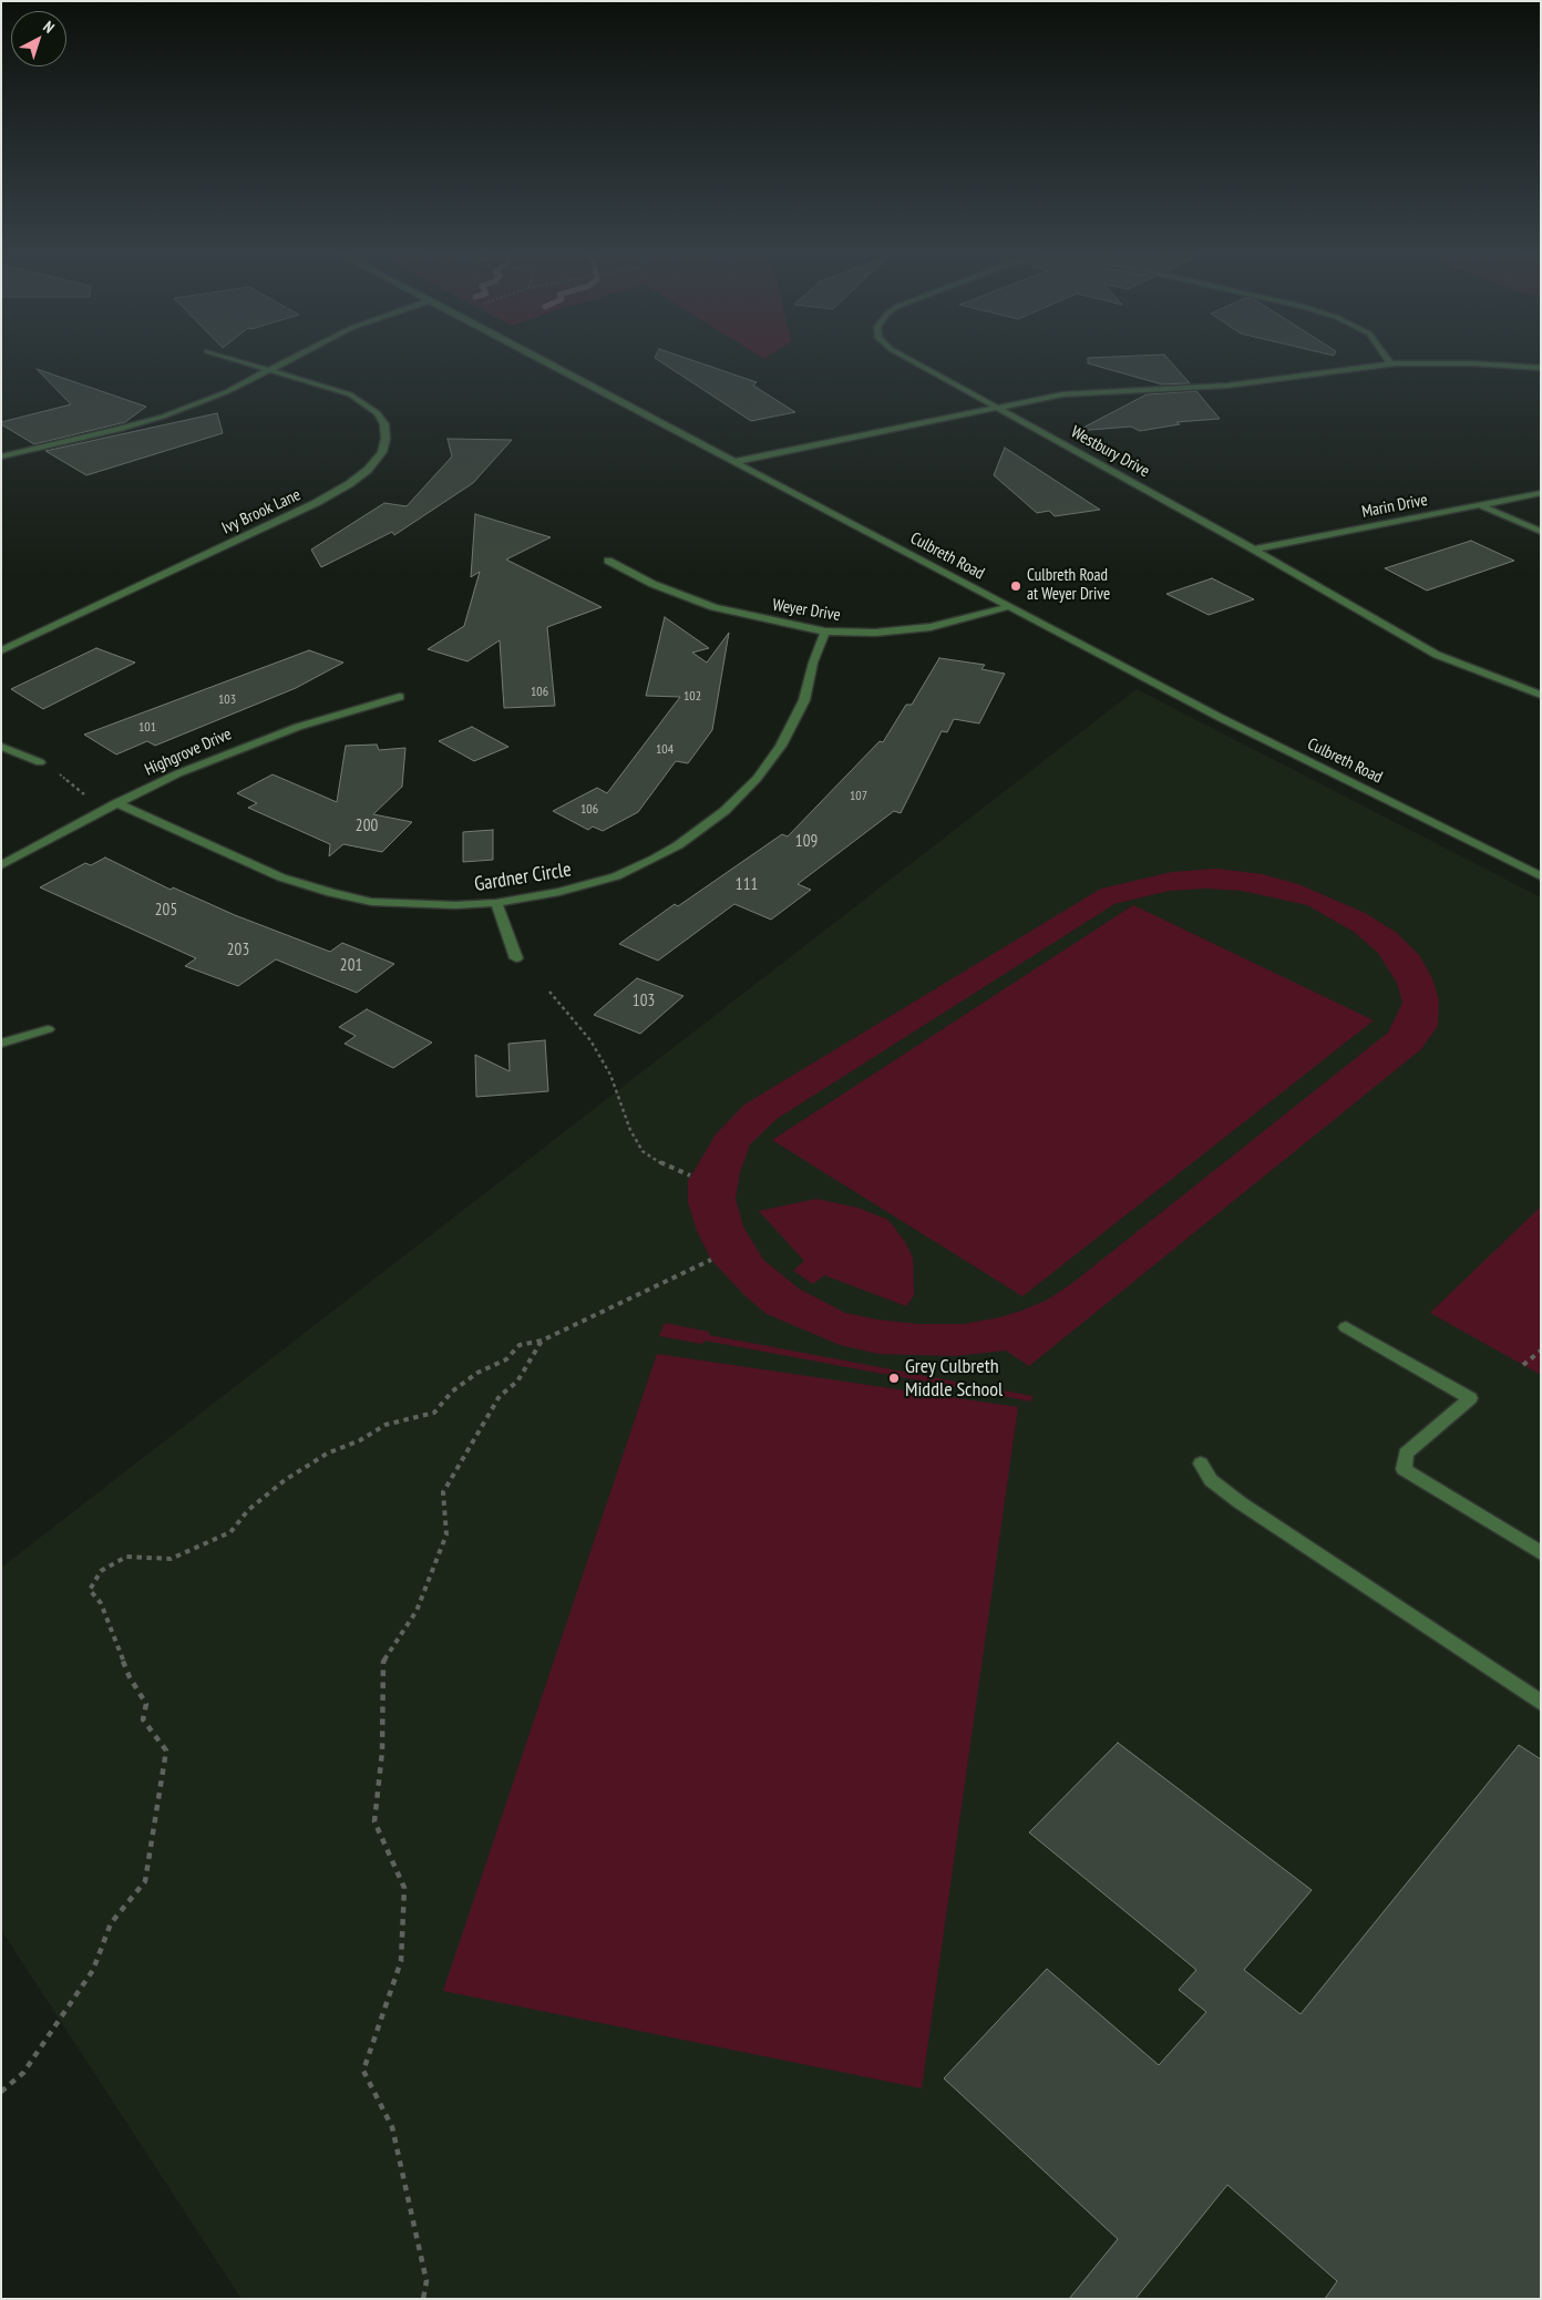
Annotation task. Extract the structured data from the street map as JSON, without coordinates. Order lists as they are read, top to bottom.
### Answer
{
  "streets": {
    "street": [
      "Westbury Drive",
      "Marin Drive",
      "Ivy Brook Lane",
      "Culbreth Road",
      "Weyer Drive",
      "Highgrove Drive",
      "Gardner Circle"
    ]
  },
  "crossings": [
    ["Westbury Drive", "Marin Drive"],
    ["Culbreth Road", "Weyer Drive"],
    ["Weyer Drive", "Gardner Circle"],
    ["Highgrove Drive", "Gardner Circle"]
  ],
  "places": ["Culbreth Road at Weyer Drive", "Grey Culbreth Middle School"],
  "house_numbers": [
    "106",
    "102",
    "103",
    "101",
    "104",
    "107",
    "106",
    "200",
    "109",
    "111",
    "205",
    "203",
    "201",
    "103"
  ],
  "north": "top right"
}
